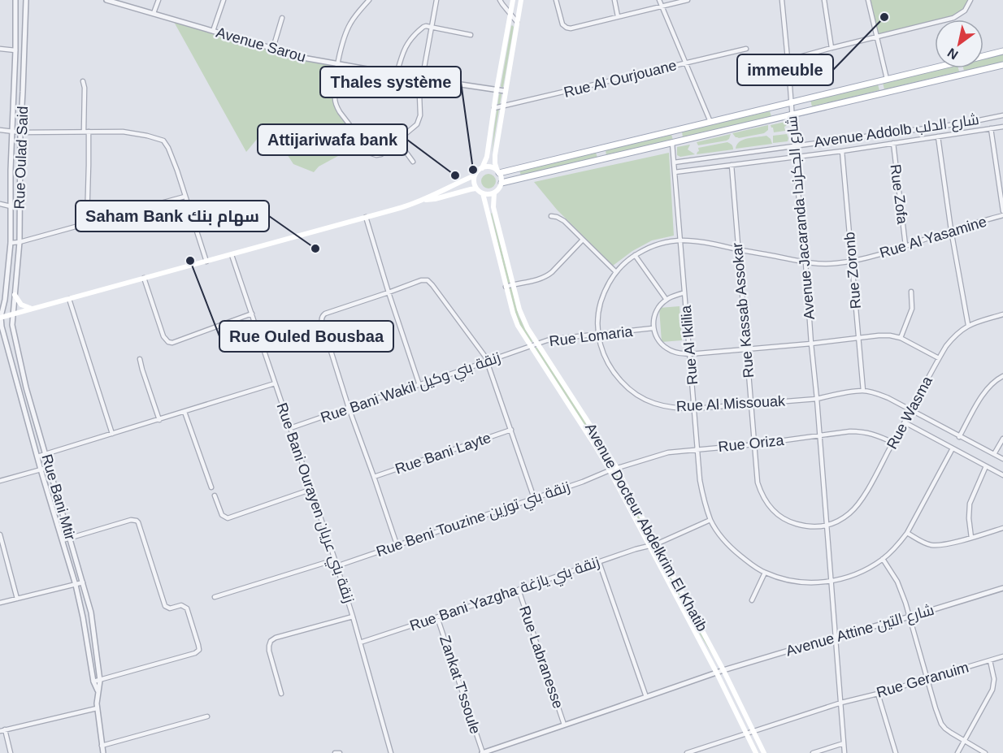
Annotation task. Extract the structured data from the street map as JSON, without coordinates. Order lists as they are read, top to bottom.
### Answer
{
  "streets": {
    "main road": ["Avenue Docteur Abdelkrim El Khatib"],
    "street": [
      "Avenue Sarou",
      "Rue Al Ourjouane",
      "Avenue Addolb شارع الدلب",
      "Rue Oulad Said",
      "Rue Zofa",
      "Avenue Jacaranda شارع الجكرندا",
      "Rue Al Yasamine",
      "Rue Zoronb",
      "Rue Kassab Assokar",
      "Rue Lomaria",
      "Rue Al Iklilia",
      "Rue Bani Wakil زنقة بني وكيل",
      "Rue Al Missouak",
      "Rue Wasma",
      "Rue Oriza",
      "Rue Bani Layte",
      "Rue Bani Mtir",
      "Rue Bani Ourayen زنقة بني عريان",
      "Rue Beni Touzine زنقة بني توزين",
      "Rue Bani Yazgha زنقة بني يازغة",
      "Avenue Attine شارع التين",
      "Rue Labranesse",
      "Rue Geranuim",
      "Zankat T'ssoule"
    ]
  },
  "crossings": [
    ["Avenue Addolb شارع الدلب", "Rue Zofa"],
    ["Avenue Addolb شارع الدلب", "Avenue Jacaranda شارع الجكرندا"],
    ["Avenue Addolb شارع الدلب", "Rue Zoronb"],
    ["Avenue Addolb شارع الدلب", "Rue Kassab Assokar"],
    ["Avenue Addolb شارع الدلب", "Rue Al Iklilia"],
    ["Rue Oulad Said", "Rue Bani Mtir"],
    ["Rue Zofa", "Rue Al Yasamine"],
    ["Avenue Jacaranda شارع الجكرندا", "Rue Al Yasamine"],
    ["Avenue Jacaranda شارع الجكرندا", "Rue Kassab Assokar"],
    ["Avenue Jacaranda شارع الجكرندا", "Rue Al Iklilia"],
    ["Avenue Jacaranda شارع الجكرندا", "Rue Al Missouak"],
    ["Avenue Jacaranda شارع الجكرندا", "Rue Wasma"],
    ["Avenue Jacaranda شارع الجكرندا", "Rue Oriza"],
    ["Avenue Jacaranda شارع الجكرندا", "Avenue Attine شارع التين"],
    ["Avenue Jacaranda شارع الجكرندا", "Rue Geranuim"],
    ["Rue Al Yasamine", "Rue Zoronb"],
    ["Rue Al Yasamine", "Rue Al Missouak"],
    ["Rue Zoronb", "Rue Al Missouak"],
    ["Rue Kassab Assokar", "Rue Al Missouak"],
    ["Rue Kassab Assokar", "Rue Wasma"],
    ["Rue Kassab Assokar", "Rue Oriza"],
    ["Rue Lomaria", "Rue Al Iklilia"],
    ["Rue Lomaria", "Rue Bani Wakil زنقة بني وكيل"],
    ["Rue Lomaria", "Rue Al Missouak"],
    ["Rue Lomaria", "Avenue Docteur Abdelkrim El Khatib"],
    ["Rue Al Iklilia", "Rue Al Missouak"],
    ["Rue Al Iklilia", "Rue Oriza"],
    ["Rue Al Iklilia", "Rue Bani Yazgha زنقة بني يازغة"],
    ["Rue Bani Wakil زنقة بني وكيل", "Rue Bani Ourayen زنقة بني عريان"],
    ["Rue Bani Wakil زنقة بني وكيل", "Avenue Docteur Abdelkrim El Khatib"],
    ["Rue Wasma", "Rue Oriza"],
    ["Rue Oriza", "Rue Beni Touzine زنقة بني توزين"],
    ["Rue Oriza", "Avenue Docteur Abdelkrim El Khatib"],
    ["Rue Bani Ourayen زنقة بني عريان", "Rue Beni Touzine زنقة بني توزين"],
    ["Rue Bani Ourayen زنقة بني عريان", "Rue Bani Yazgha زنقة بني يازغة"],
    ["Rue Beni Touzine زنقة بني توزين", "Avenue Docteur Abdelkrim El Khatib"],
    ["Avenue Docteur Abdelkrim El Khatib", "Rue Bani Yazgha زنقة بني يازغة"],
    ["Avenue Docteur Abdelkrim El Khatib", "Avenue Attine شارع التين"],
    ["Avenue Docteur Abdelkrim El Khatib", "Rue Geranuim"],
    ["Rue Bani Yazgha زنقة بني يازغة", "Rue Labranesse"],
    ["Rue Bani Yazgha زنقة بني يازغة", "Zankat T'ssoule"],
    ["Avenue Attine شارع التين", "Rue Labranesse"],
    ["Avenue Attine شارع التين", "Zankat T'ssoule"]
  ],
  "places": [
    "immeuble",
    "Thales système",
    "Attijariwafa bank",
    "Saham Bank سهام بنك",
    "Rue Ouled Bousbaa"
  ],
  "north": "bottom left"
}
